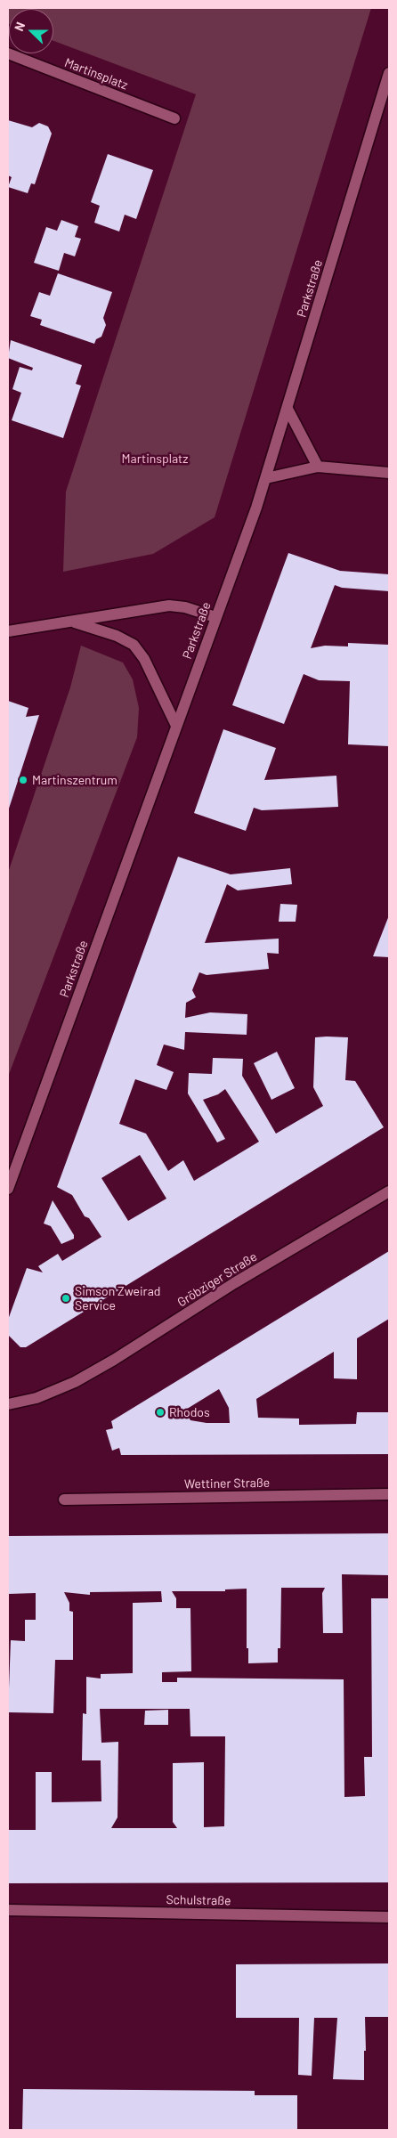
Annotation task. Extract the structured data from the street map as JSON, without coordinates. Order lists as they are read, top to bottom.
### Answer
{
  "streets": {
    "main road": [
      "Martinsplatz",
      "Parkstraße",
      "Gröbziger Straße",
      "Wettiner Straße",
      "Schulstraße"
    ]
  },
  "parks": ["Martinsplatz"],
  "places": ["Martinszentrum", "Simson Zweirad Service", "Rhodos"],
  "north": "left"
}
